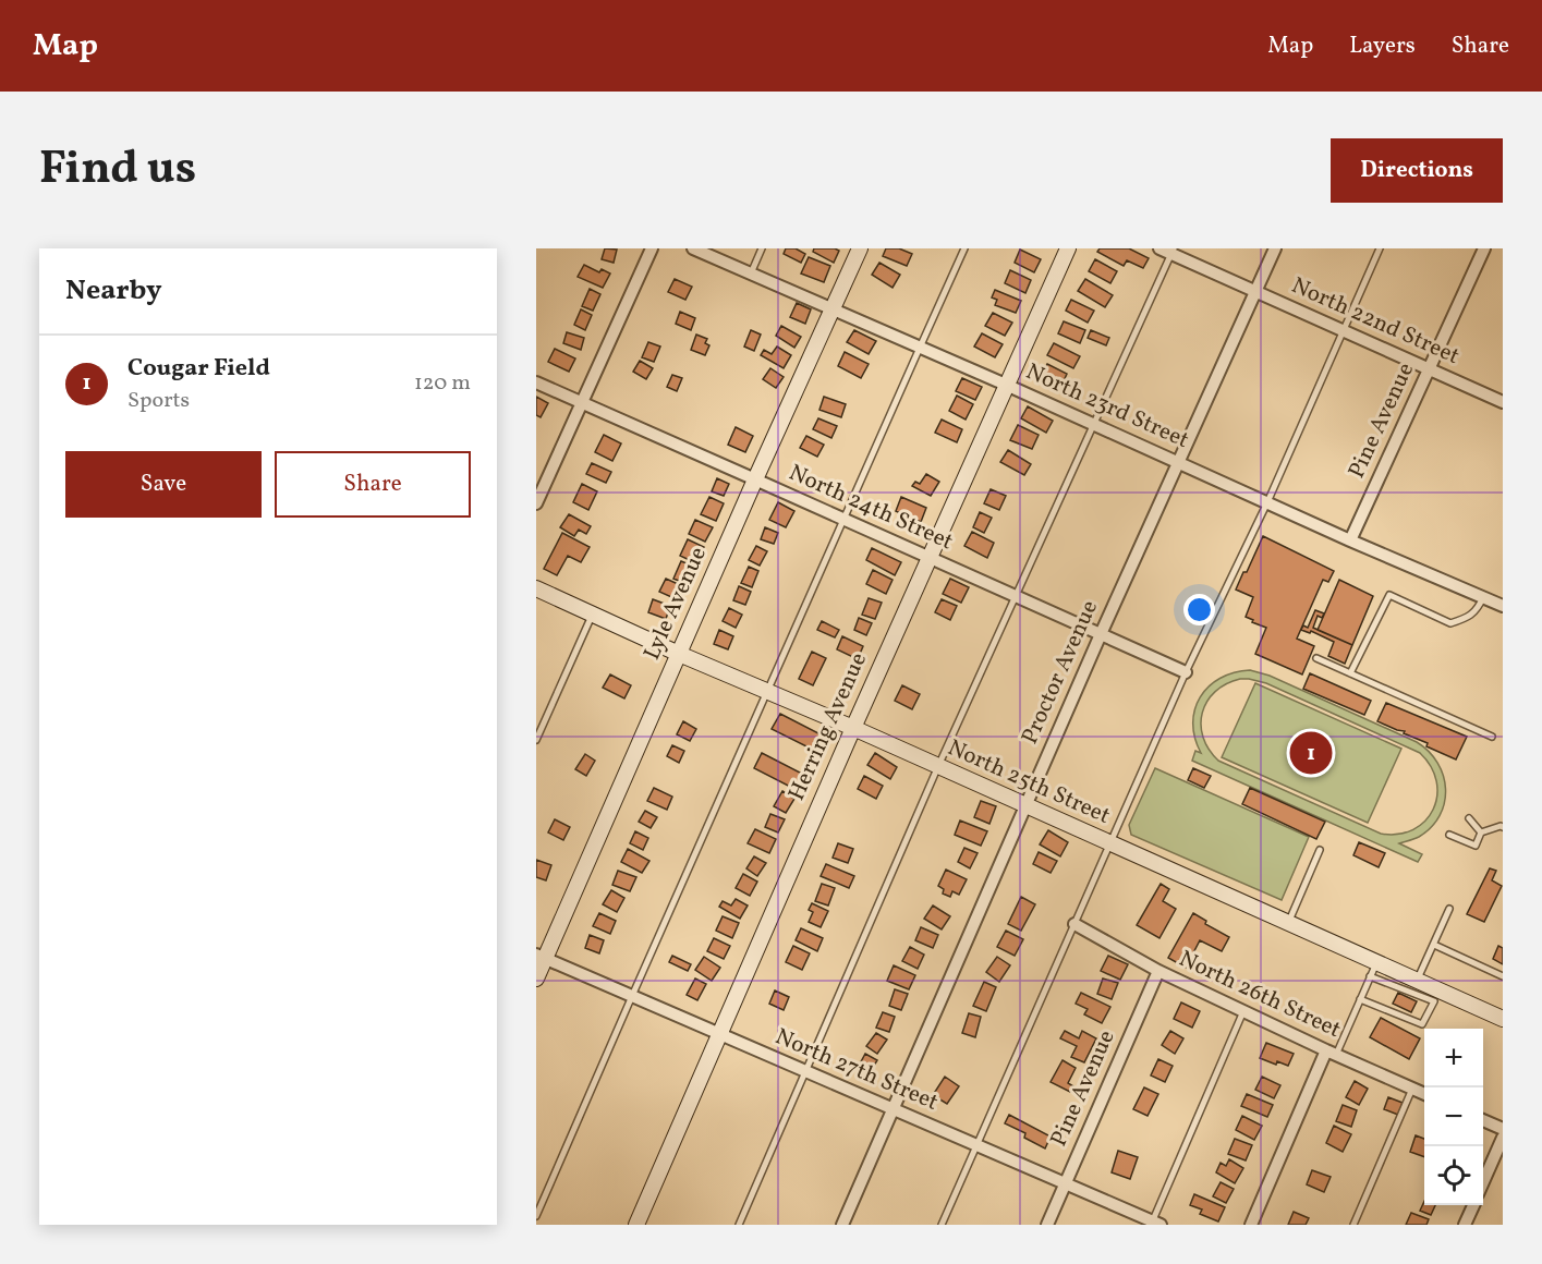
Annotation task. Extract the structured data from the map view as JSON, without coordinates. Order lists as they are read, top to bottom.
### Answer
{
  "streets": {
    "main road": ["Lyle Avenue", "Herring Avenue", "North 25th Street"],
    "street": [
      "North 22nd Street",
      "North 23rd Street",
      "Pine Avenue",
      "North 24th Street",
      "Proctor Avenue",
      "North 26th Street",
      "North 27th Street"
    ]
  },
  "crossings": [
    ["North 22nd Street", "Pine Avenue"],
    ["North 22nd Street", "Proctor Avenue"],
    ["North 23rd Street", "Pine Avenue"],
    ["North 23rd Street", "Lyle Avenue"],
    ["North 23rd Street", "Proctor Avenue"],
    ["North 23rd Street", "Herring Avenue"],
    ["Pine Avenue", "North 26th Street"],
    ["Pine Avenue", "North 27th Street"],
    ["North 24th Street", "Lyle Avenue"],
    ["North 24th Street", "Proctor Avenue"],
    ["North 24th Street", "Herring Avenue"],
    ["Lyle Avenue", "North 25th Street"],
    ["Lyle Avenue", "North 27th Street"],
    ["Proctor Avenue", "North 25th Street"],
    ["Proctor Avenue", "North 27th Street"],
    ["Herring Avenue", "North 25th Street"],
    ["Herring Avenue", "North 27th Street"]
  ],
  "page": {
    "header": "Map",
    "nav": ["Map", "Layers", "Share"],
    "title": "Find us",
    "buttons": [
      "Directions",
      ["Save", "Share"]
    ],
    "heading": "Nearby",
    "list": [
      {
        "mark": "1",
        "name": "Cougar Field",
        "note": "Sports",
        "value": "120 m"
      }
    ],
    "pins": "1",
    "map_buttons": ["+", "−"]
  }
}
